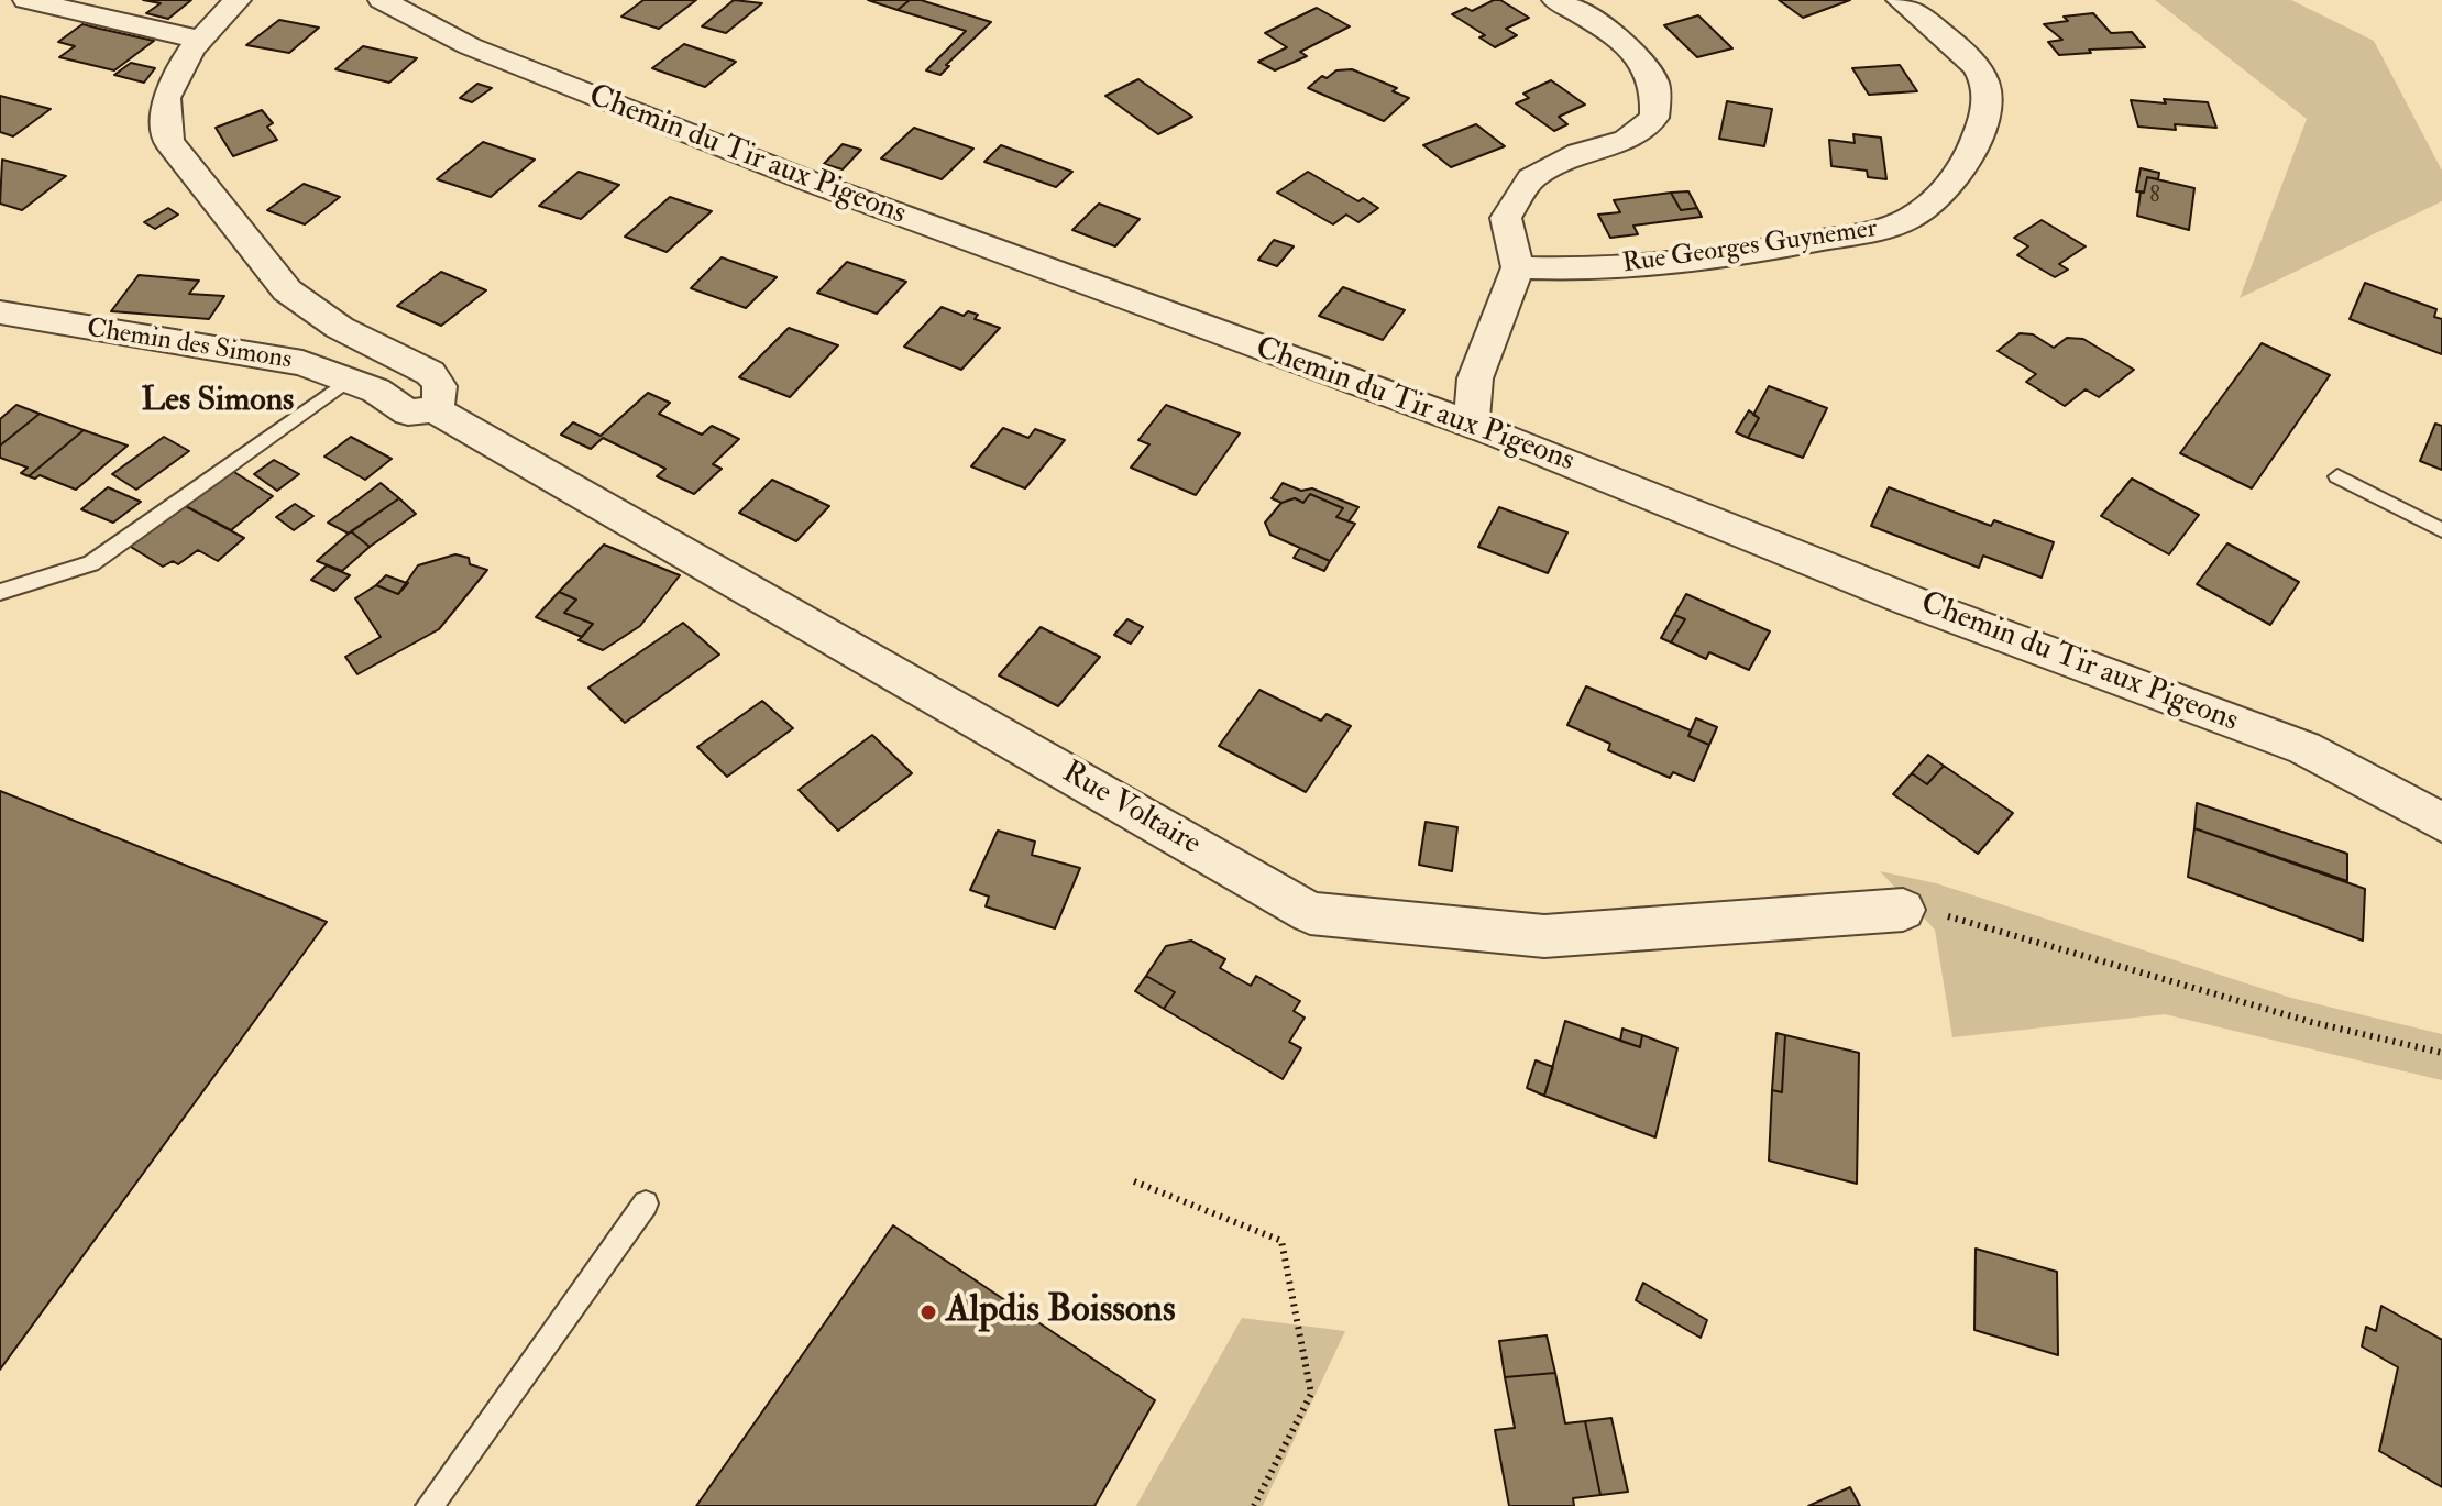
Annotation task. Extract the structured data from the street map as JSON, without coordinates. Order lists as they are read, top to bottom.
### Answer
{
  "streets": {
    "street": [
      "Chemin du Tir aux Pigeons",
      "Rue Georges Guynemer",
      "Chemin des Simons",
      "Rue Voltaire"
    ]
  },
  "crossings": [
    ["Chemin des Simons", "Rue Voltaire"]
  ],
  "districts": ["Les Simons"],
  "places": ["Alpdis Boissons"],
  "house_numbers": ["8"]
}
